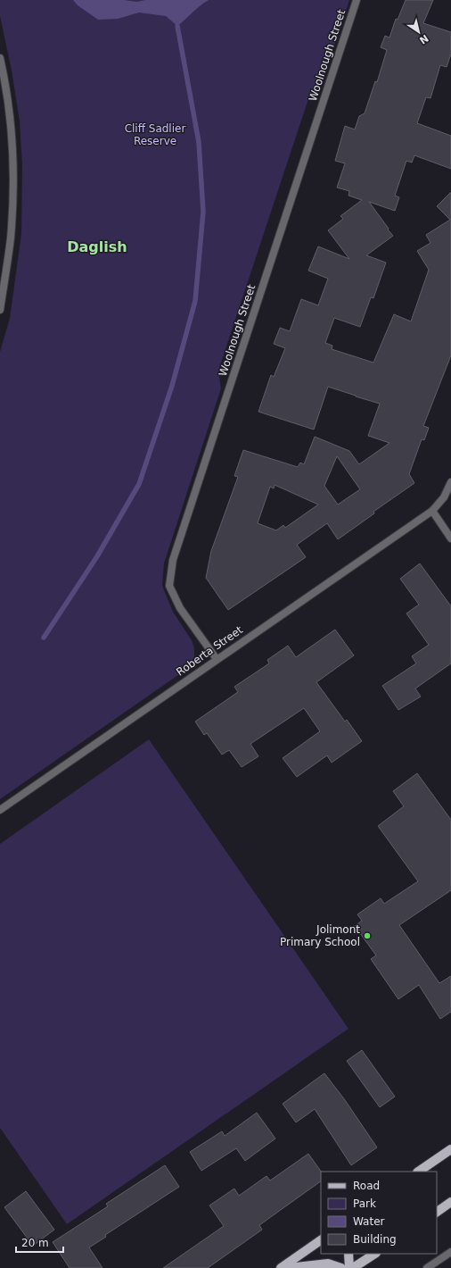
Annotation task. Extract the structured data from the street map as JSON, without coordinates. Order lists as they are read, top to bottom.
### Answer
{
  "streets": {
    "street": ["Woolnough Street", "Roberta Street"]
  },
  "crossings": [
    ["Woolnough Street", "Roberta Street"]
  ],
  "districts": ["Daglish"],
  "parks": ["Cliff Sadlier Reserve"],
  "places": ["Jolimont Primary School"],
  "legend": [
    "Road",
    "Park",
    "Water",
    "Building"
  ],
  "scale_bar": "20 m",
  "north": "bottom right"
}
